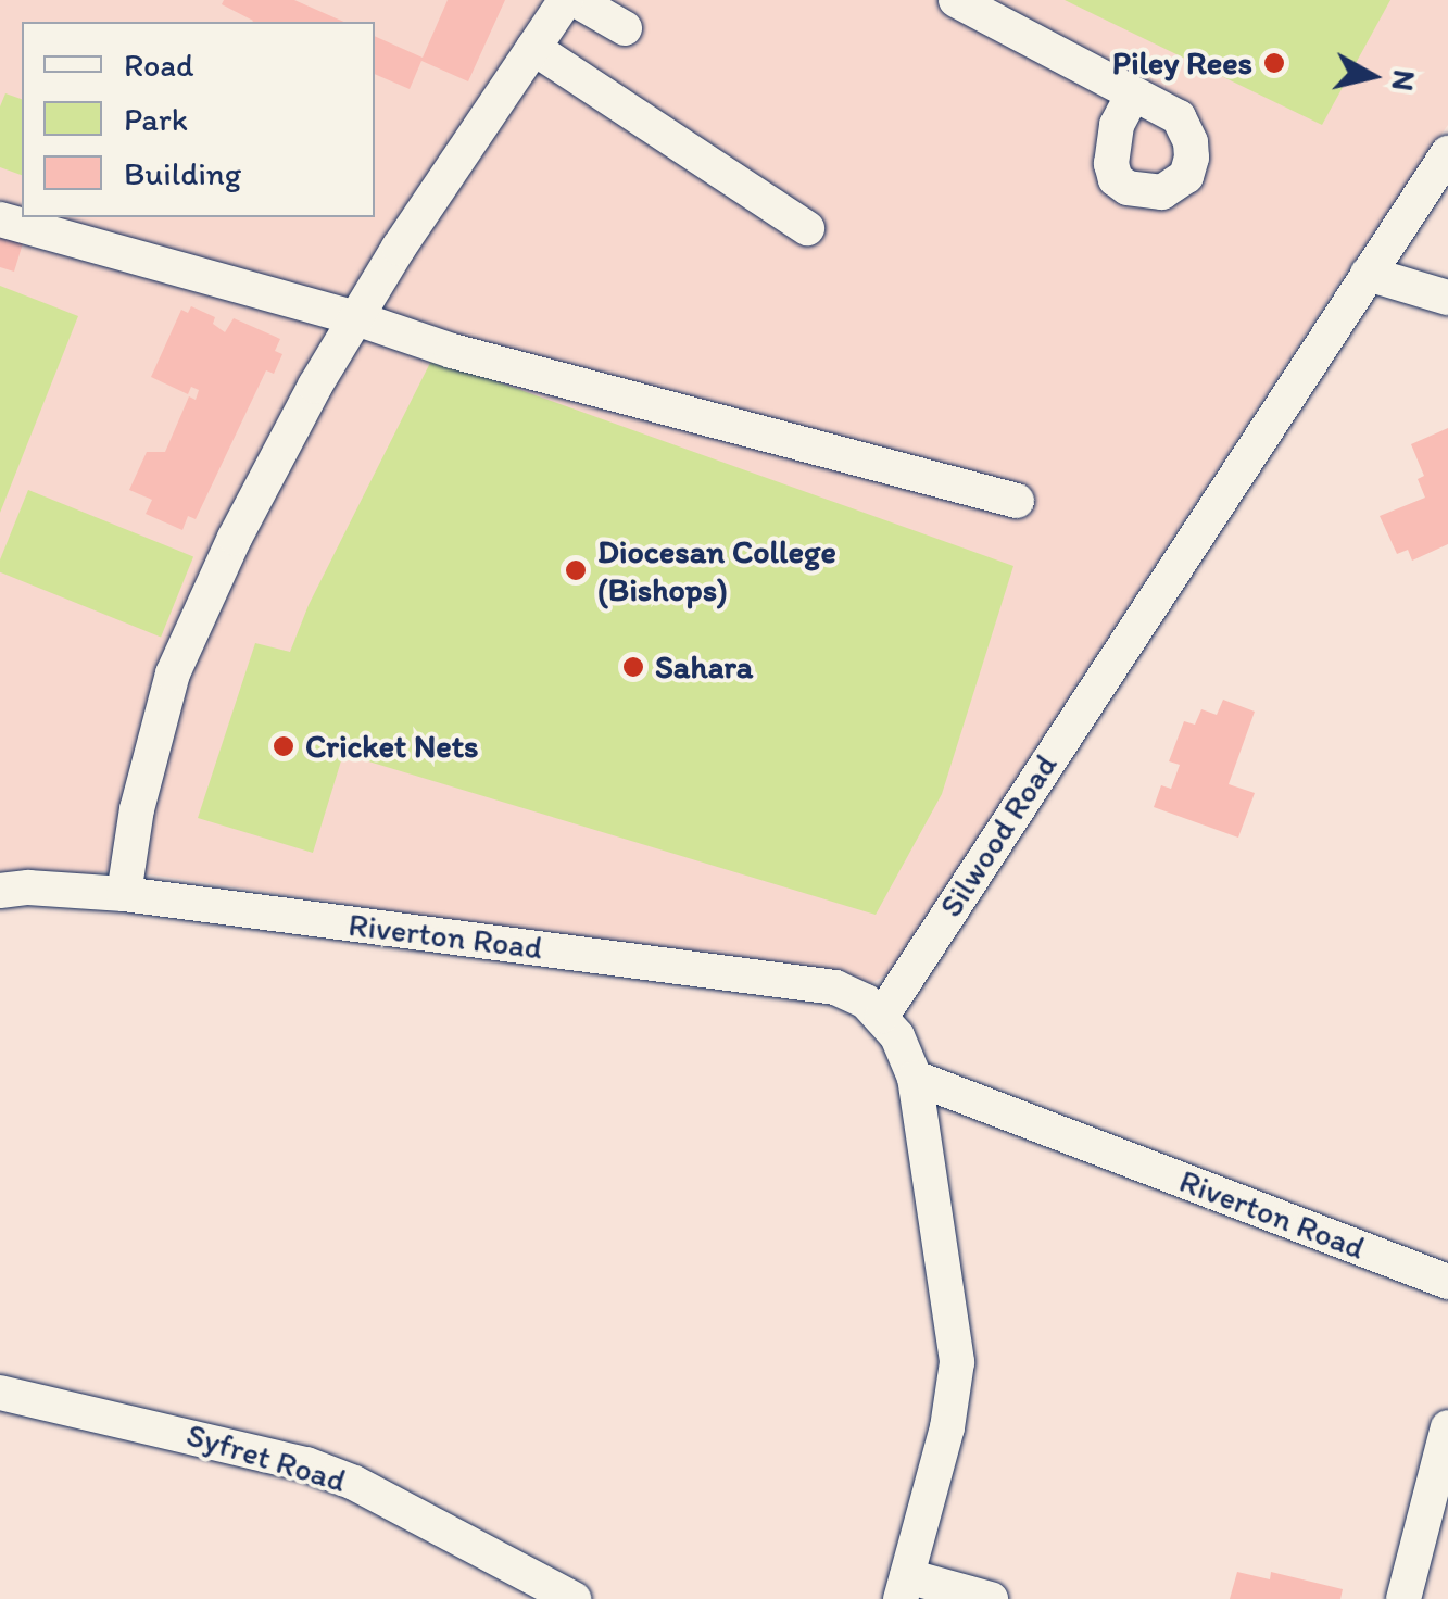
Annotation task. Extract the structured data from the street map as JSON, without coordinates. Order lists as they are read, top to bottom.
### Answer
{
  "streets": {
    "street": ["Silwood Road", "Riverton Road", "Syfret Road"]
  },
  "crossings": [
    ["Silwood Road", "Riverton Road"]
  ],
  "places": [
    "Piley Rees",
    "Diocesan College (Bishops)",
    "Sahara",
    "Cricket Nets"
  ],
  "legend": ["Road", "Park", "Building"],
  "north": "right"
}
